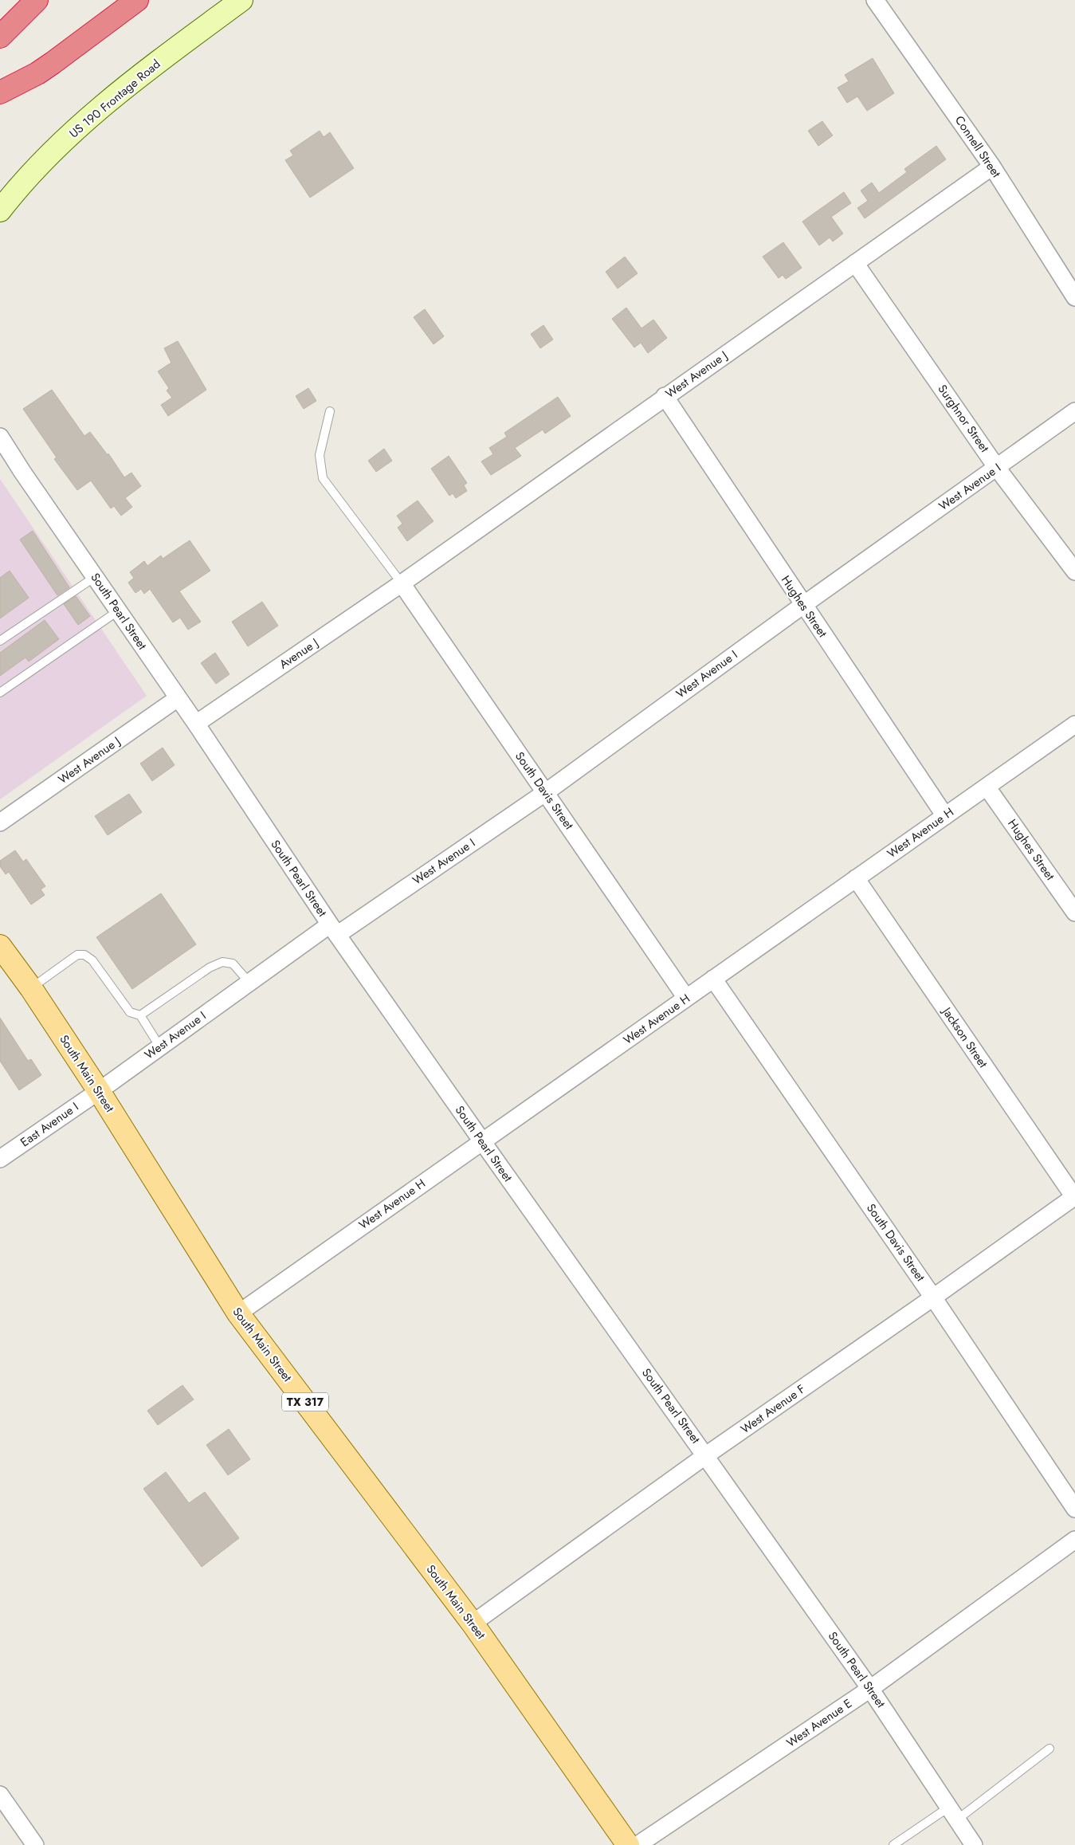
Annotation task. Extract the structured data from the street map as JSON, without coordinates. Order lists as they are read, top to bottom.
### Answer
{
  "streets": {
    "main road": ["US 190 Frontage Road", "South Main Street", "TX 317"],
    "street": [
      "Connell Street",
      "West Avenue J",
      "Surghnor Street",
      "West Avenue I",
      "Hughes Street",
      "South Pearl Street",
      "Avenue J",
      "South Davis Street",
      "West Avenue H",
      "Jackson Street",
      "East Avenue I",
      "West Avenue F",
      "West Avenue E"
    ]
  },
  "crossings": [
    ["Connell Street", "West Avenue J"],
    ["West Avenue J", "Surghnor Street"],
    ["West Avenue J", "Hughes Street"],
    ["West Avenue J", "South Pearl Street"],
    ["West Avenue J", "Avenue J"],
    ["West Avenue J", "South Davis Street"],
    ["Surghnor Street", "West Avenue I"],
    ["West Avenue I", "Hughes Street"],
    ["West Avenue I", "South Pearl Street"],
    ["West Avenue I", "South Davis Street"],
    ["West Avenue I", "South Main Street"],
    ["West Avenue I", "East Avenue I"],
    ["Hughes Street", "West Avenue H"],
    ["South Pearl Street", "Avenue J"],
    ["South Pearl Street", "West Avenue H"],
    ["South Pearl Street", "West Avenue F"],
    ["South Pearl Street", "West Avenue E"],
    ["Avenue J", "South Davis Street"],
    ["South Davis Street", "West Avenue H"],
    ["South Davis Street", "West Avenue F"],
    ["West Avenue H", "Jackson Street"],
    ["West Avenue H", "South Main Street"],
    ["Jackson Street", "West Avenue F"],
    ["South Main Street", "East Avenue I"],
    ["South Main Street", "West Avenue F"]
  ]
}
